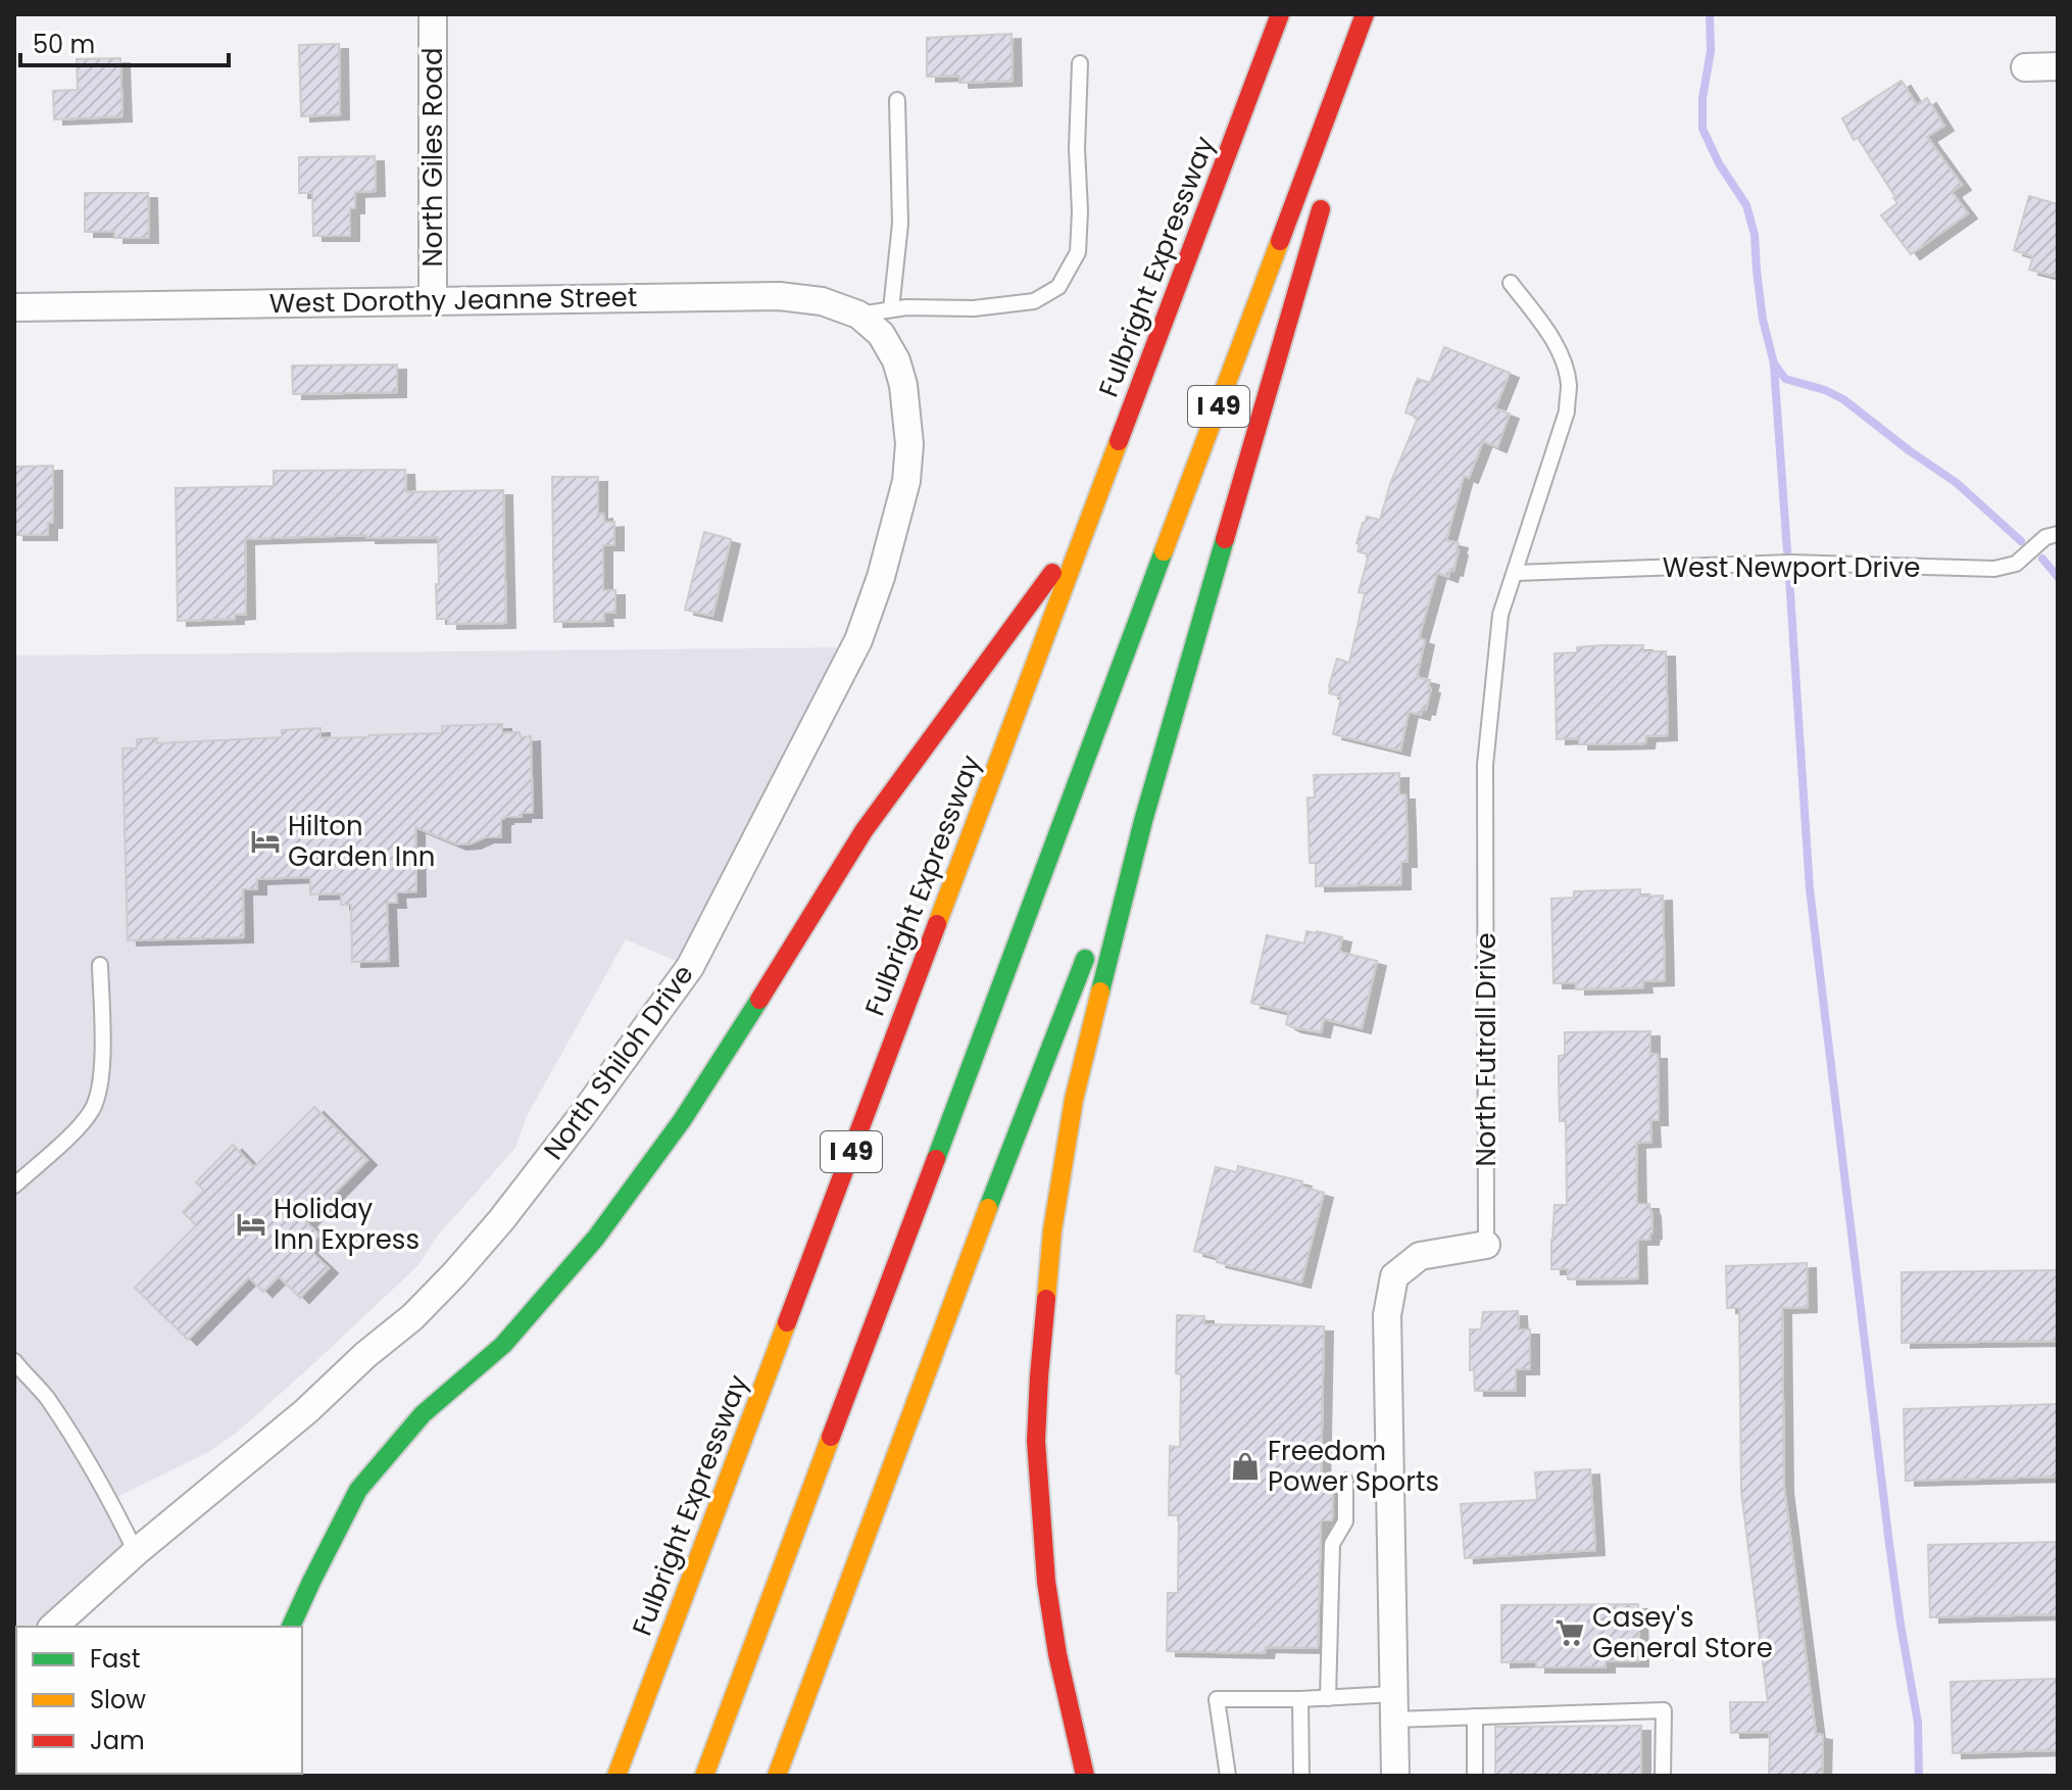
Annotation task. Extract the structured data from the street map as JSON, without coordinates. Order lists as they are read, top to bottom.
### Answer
{
  "streets": {
    "highway": ["Fulbright Expressway", "I 49"],
    "street": [
      "North Giles Road",
      "West Dorothy Jeanne Street",
      "North Futrall Drive",
      "North Shiloh Drive"
    ],
    "lane": ["West Newport Drive"]
  },
  "crossings": [
    ["North Giles Road", "West Dorothy Jeanne Street"],
    ["West Dorothy Jeanne Street", "North Shiloh Drive"],
    ["West Newport Drive", "North Futrall Drive"]
  ],
  "places": {
    "hotel": ["Hilton Garden Inn", "Holiday Inn Express"],
    "shop": ["Freedom Power Sports"],
    "supermarket": ["Casey's General Store"]
  },
  "legend": ["Fast", "Slow", "Jam"],
  "scale_bar": "50 m"
}
